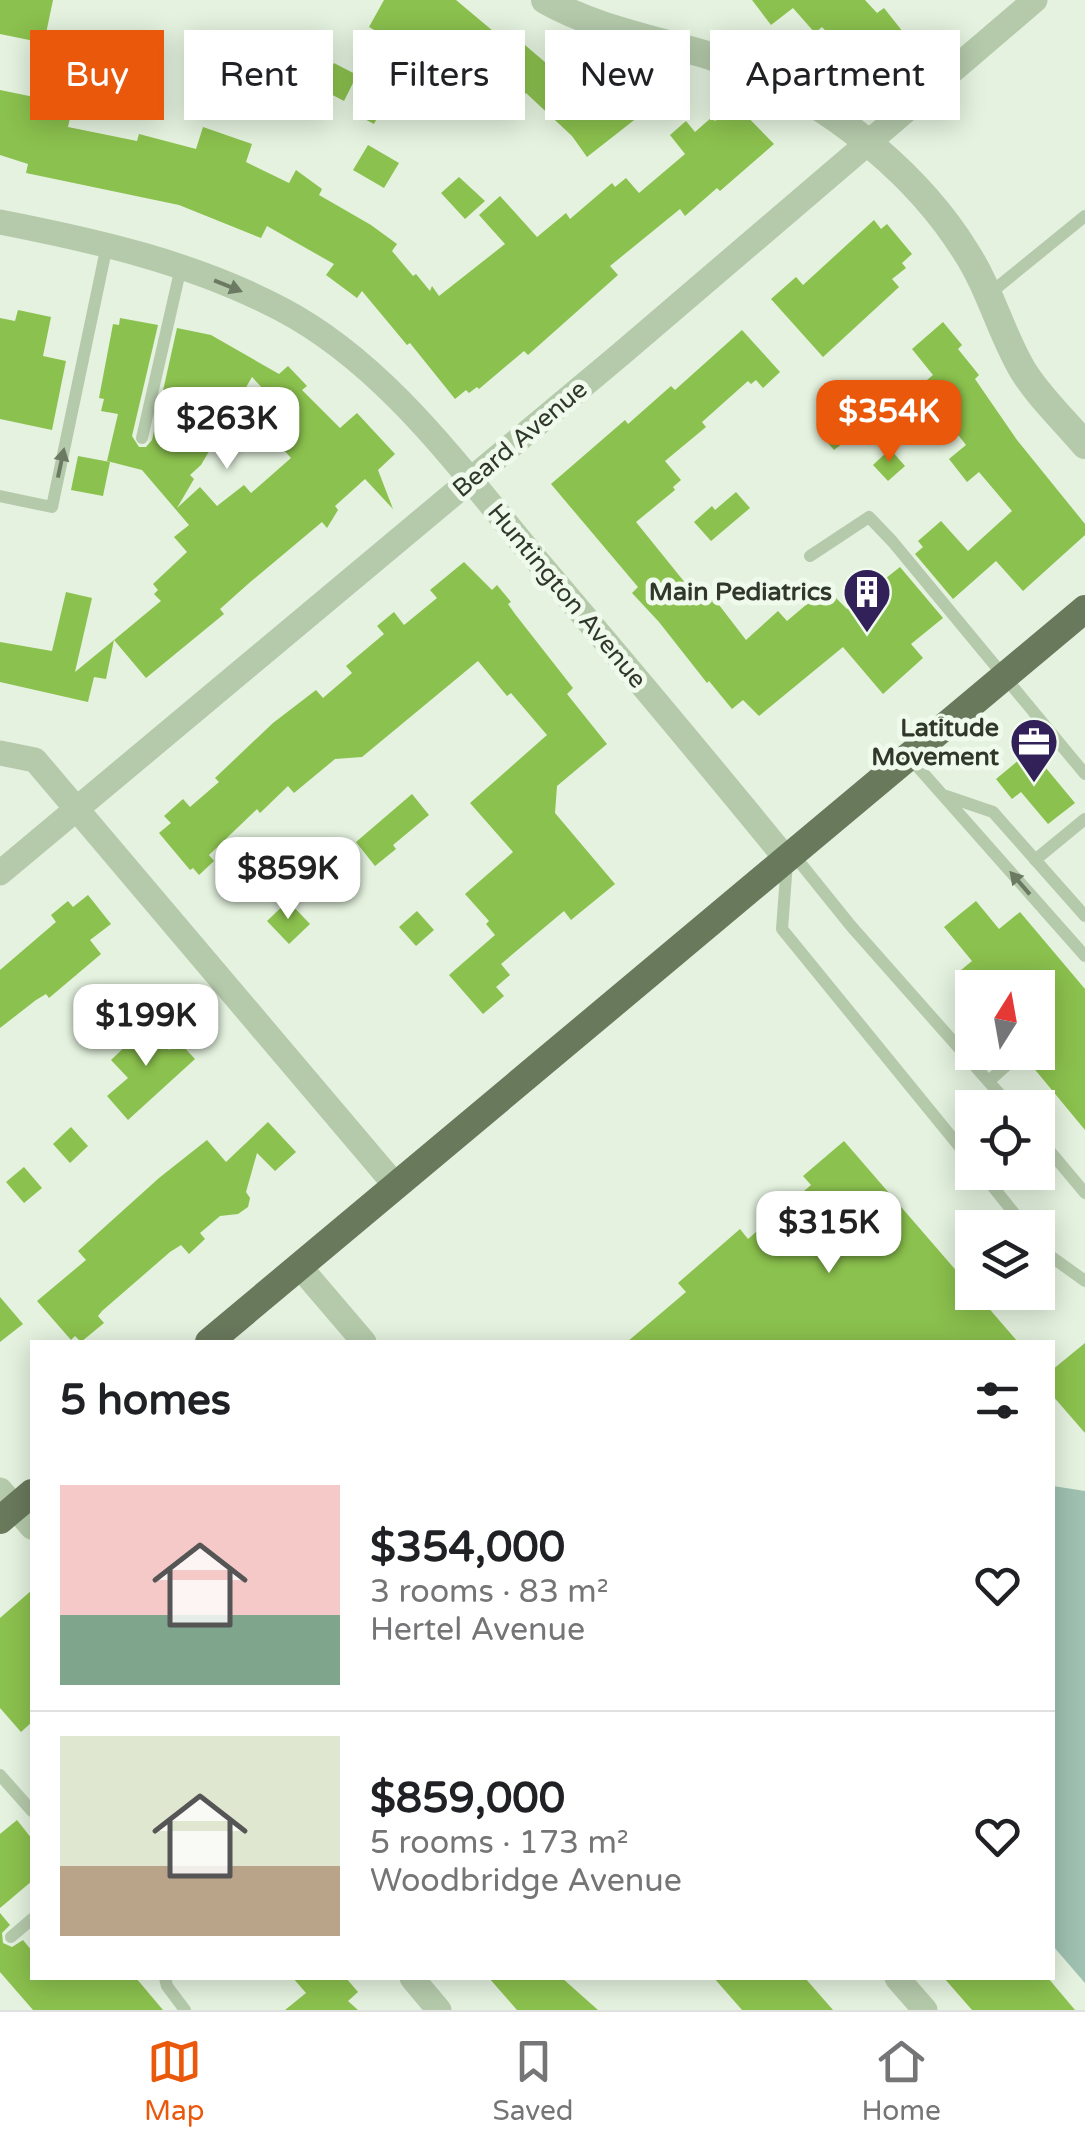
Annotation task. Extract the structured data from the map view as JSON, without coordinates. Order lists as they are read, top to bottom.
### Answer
{
  "streets": {
    "street": ["Beard Avenue", "Huntington Avenue"]
  },
  "crossings": [
    ["Beard Avenue", "Huntington Avenue"]
  ],
  "places": {
    "building": ["Main Pediatrics"],
    "office": ["Latitude Movement"]
  },
  "north": "top",
  "page": {
    "chip": [
      "Buy",
      "Rent",
      "Filters",
      "New",
      "Apartment"
    ],
    "price": [
      "$354K",
      "$263K",
      "$859K",
      "$199K",
      "$315K"
    ],
    "heading": "5 homes",
    "list": [
      {
        "name": "$354,000",
        "note": "3 rooms · 83 m² · Hertel Avenue"
      },
      {
        "name": "$859,000",
        "note": "5 rooms · 173 m² · Woodbridge Avenue"
      }
    ],
    "tabs": ["Map", "Saved", "Home"]
  }
}
